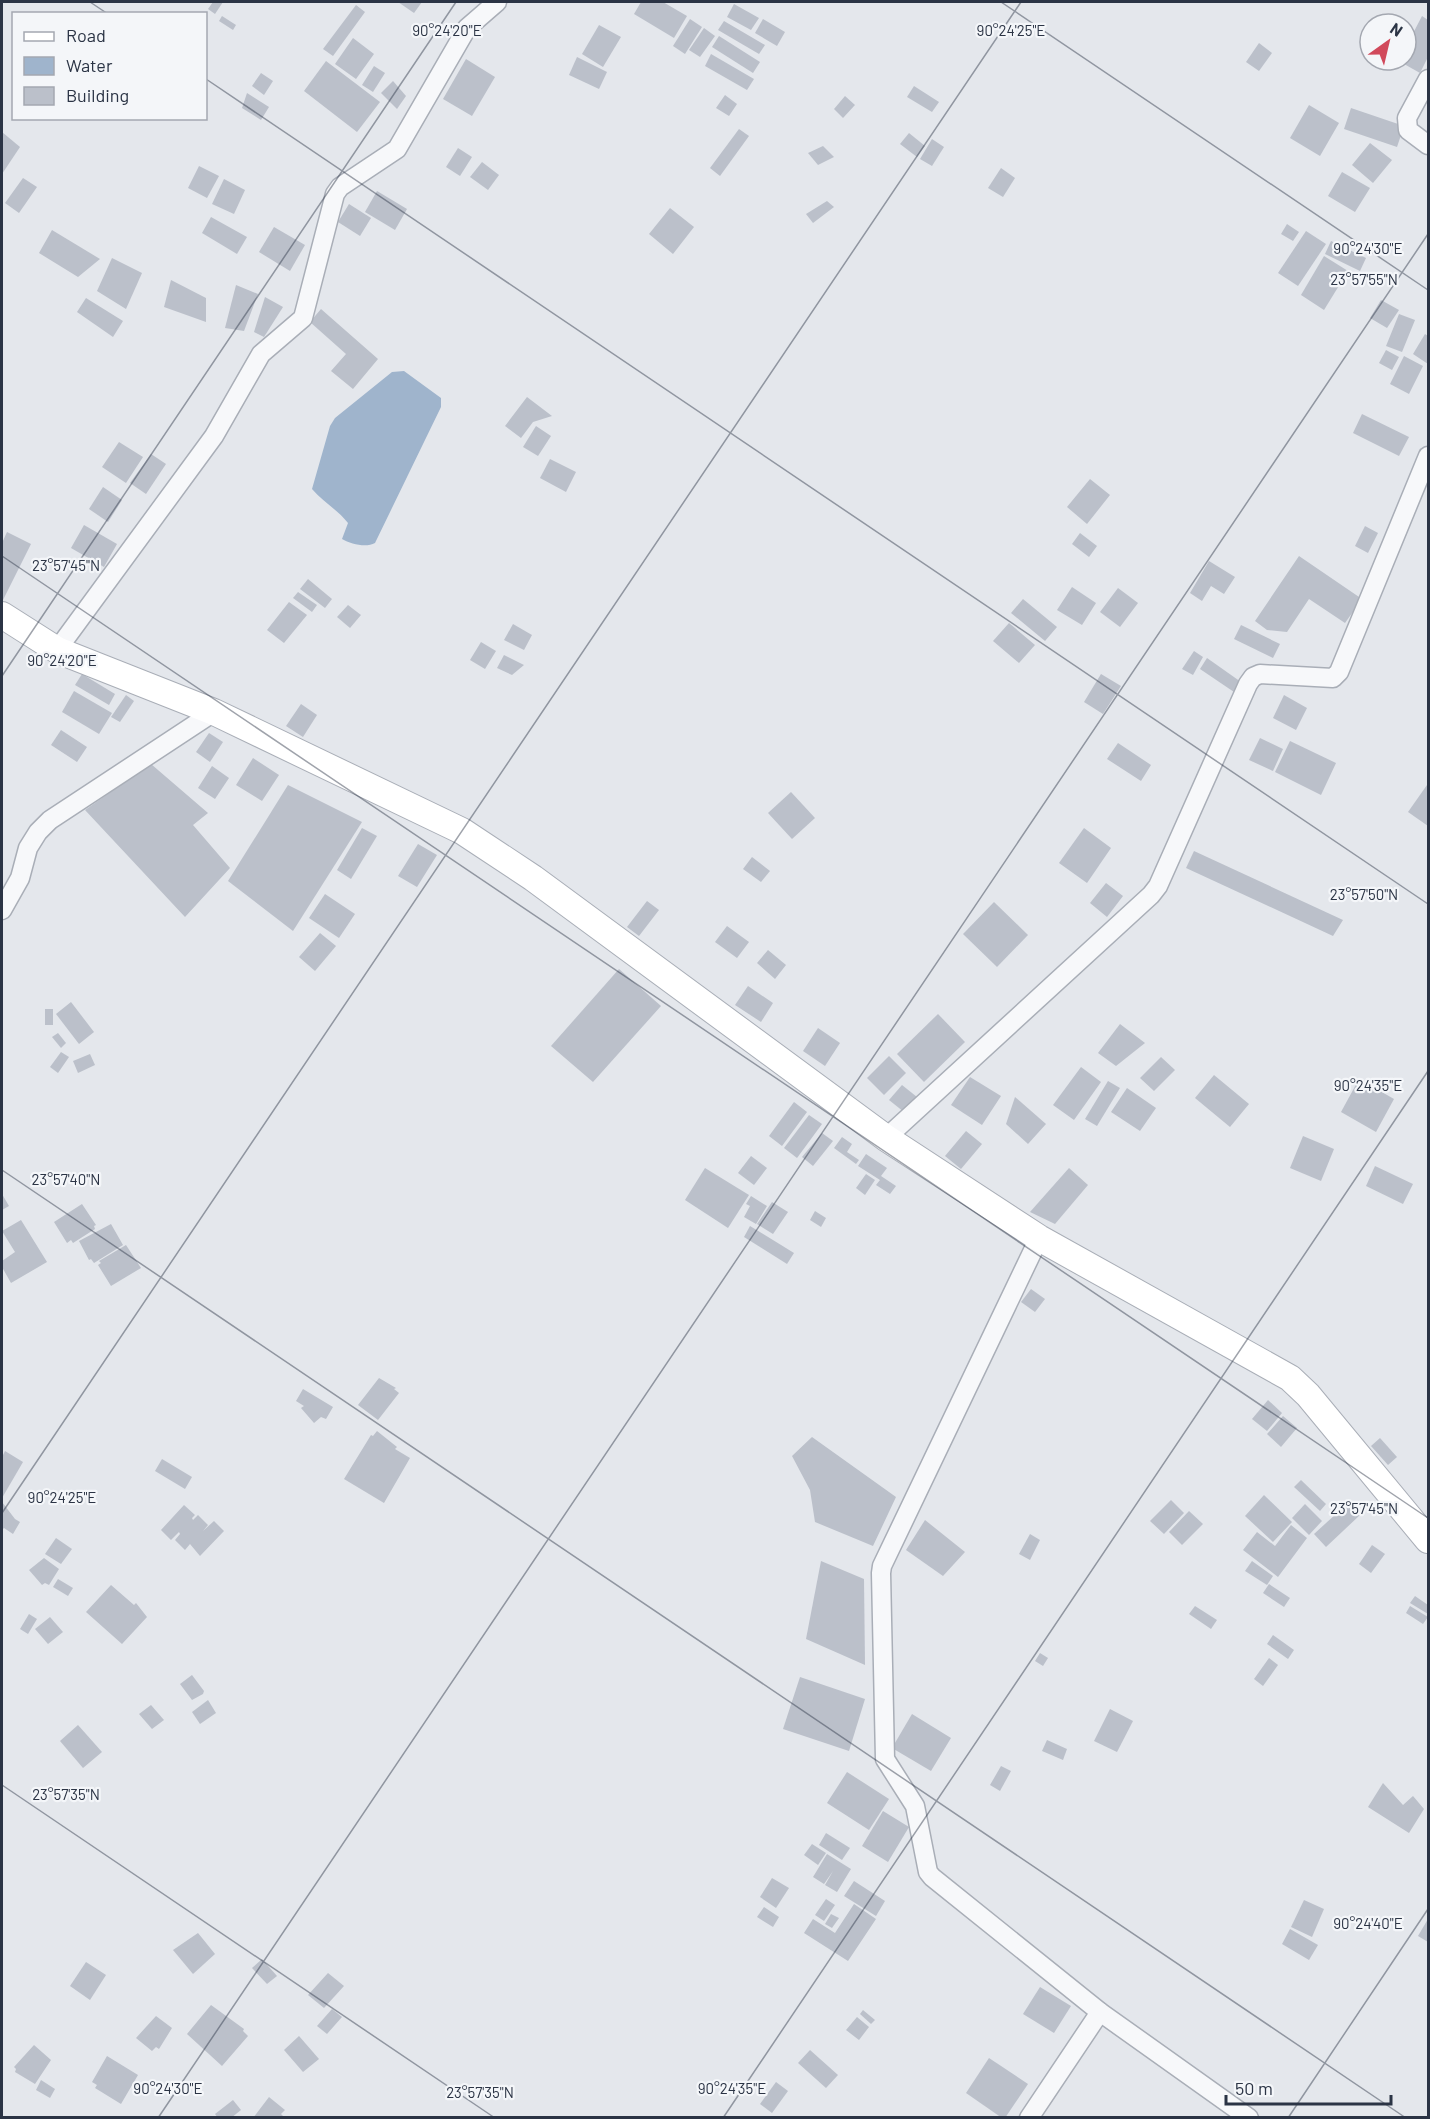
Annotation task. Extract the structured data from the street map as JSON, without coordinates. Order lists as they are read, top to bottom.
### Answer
{
  "legend": ["Road", "Water", "Building"],
  "scale_bar": "50 m",
  "north": "top right",
  "coordinates": [
    "90°24'20\"E",
    "90°24'25\"E",
    "90°24'30\"E",
    "23°57'55\"N",
    "23°57'45\"N",
    "23°57'50\"N",
    "90°24'35\"E",
    "23°57'40\"N",
    "23°57'35\"N",
    "90°24'40\"E"
  ]
}
